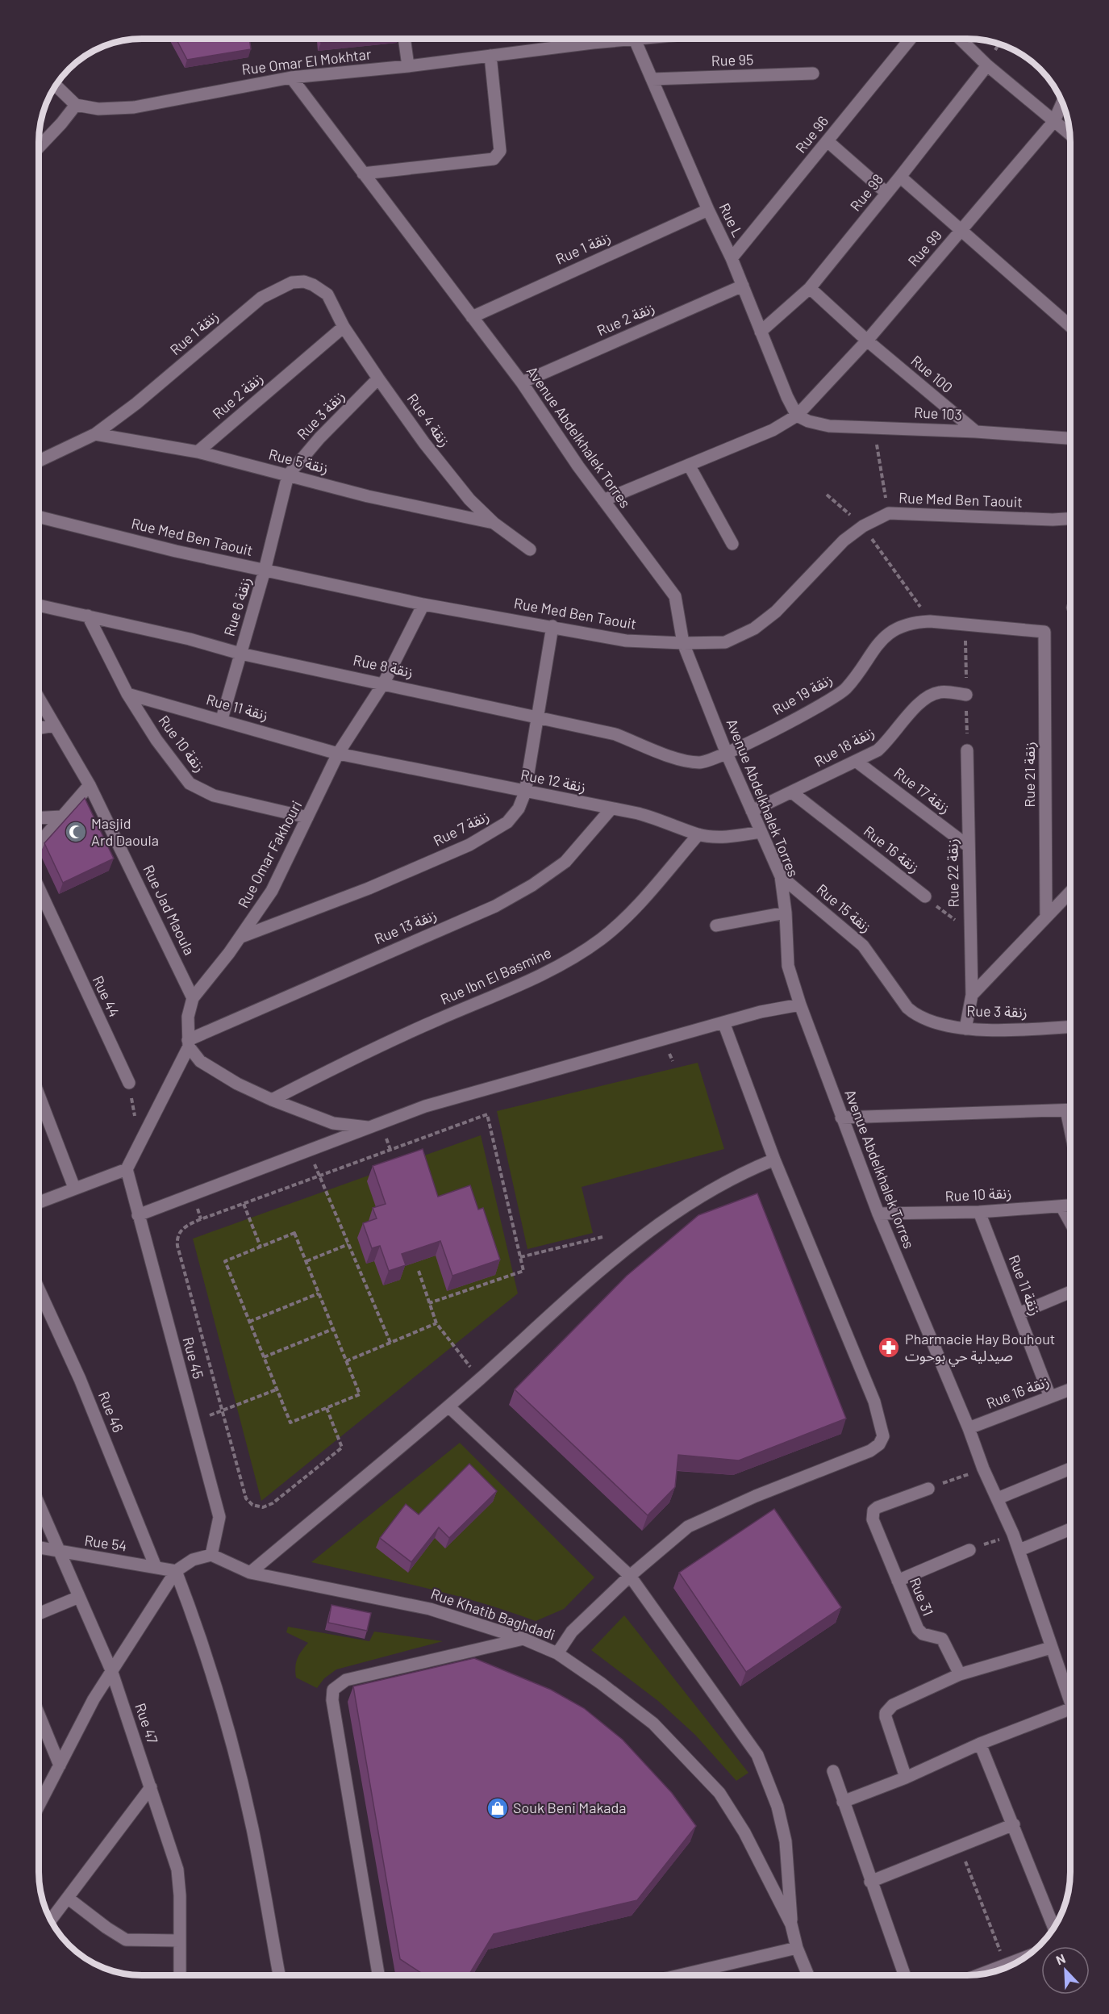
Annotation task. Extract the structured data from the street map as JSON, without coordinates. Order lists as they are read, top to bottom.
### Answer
{
  "streets": {
    "street": [
      "Rue 95",
      "Rue Omar El Mokhtar",
      "Rue 96",
      "Rue 98",
      "Rue L",
      "Rue 1 زنقة",
      "Rue 99",
      "Rue 2 زنقة",
      "Rue 100",
      "Rue 103",
      "Rue 3 زنقة",
      "Rue 4 زنقة",
      "Avenue Abdelkhalek Torres",
      "Rue 5 زنقة",
      "Rue Med Ben Taouit",
      "Rue 6 زنقة",
      "Rue 8 زنقة",
      "Rue 19 زنقة",
      "Rue 11 زنقة",
      "Rue 10 زنقة",
      "Rue 18 زنقة",
      "Rue 21 زنقة",
      "Rue 12 زنقة",
      "Rue 17 زنقة",
      "Rue 7 زنقة",
      "Rue 16 زنقة",
      "Rue Omar Fakhouri",
      "Rue 22 زنقة",
      "Rue 15 زنقة",
      "Rue Jad Maoula",
      "Rue 13 زنقة",
      "Rue Ibn El Basmine",
      "Rue 44",
      "Rue 45",
      "Rue 46",
      "Rue 54",
      "Rue 31",
      "Rue Khatib Baghdadi",
      "Rue 47"
    ]
  },
  "crossings": [
    ["Rue 95", "Rue L"],
    ["Rue Omar El Mokhtar", "Rue L"],
    ["Rue Omar El Mokhtar", "Avenue Abdelkhalek Torres"],
    ["Rue 96", "Rue L"],
    ["Rue 98", "Rue L"],
    ["Rue 98", "Rue 100"],
    ["Rue L", "Rue 1 زنقة"],
    ["Rue L", "Rue 99"],
    ["Rue L", "Rue 2 زنقة"],
    ["Rue L", "Rue 103"],
    ["Rue 1 زنقة", "Rue 4 زنقة"],
    ["Rue 1 زنقة", "Avenue Abdelkhalek Torres"],
    ["Rue 1 زنقة", "Rue 5 زنقة"],
    ["Rue 99", "Rue 100"],
    ["Rue 99", "Rue 103"],
    ["Rue 99", "Avenue Abdelkhalek Torres"],
    ["Rue 2 زنقة", "Rue 4 زنقة"],
    ["Rue 2 زنقة", "Avenue Abdelkhalek Torres"],
    ["Rue 2 زنقة", "Rue 5 زنقة"],
    ["Rue 100", "Rue 103"],
    ["Rue 3 زنقة", "Rue 4 زنقة"],
    ["Rue 3 زنقة", "Rue 5 زنقة"],
    ["Rue 3 زنقة", "Rue 6 زنقة"],
    ["Rue 3 زنقة", "Rue 22 زنقة"],
    ["Rue 3 زنقة", "Rue 15 زنقة"],
    ["Rue 4 زنقة", "Rue 5 زنقة"],
    ["Avenue Abdelkhalek Torres", "Rue Med Ben Taouit"],
    ["Avenue Abdelkhalek Torres", "Rue 8 زنقة"],
    ["Avenue Abdelkhalek Torres", "Rue 19 زنقة"],
    ["Avenue Abdelkhalek Torres", "Rue 10 زنقة"],
    ["Avenue Abdelkhalek Torres", "Rue 18 زنقة"],
    ["Avenue Abdelkhalek Torres", "Rue 12 زنقة"],
    ["Avenue Abdelkhalek Torres", "Rue 16 زنقة"],
    ["Avenue Abdelkhalek Torres", "Rue 15 زنقة"],
    ["Rue 5 زنقة", "Rue 6 زنقة"],
    ["Rue Med Ben Taouit", "Rue 6 زنقة"],
    ["Rue Med Ben Taouit", "Rue 7 زنقة"],
    ["Rue Med Ben Taouit", "Rue Omar Fakhouri"],
    ["Rue 6 زنقة", "Rue 8 زنقة"],
    ["Rue 6 زنقة", "Rue 11 زنقة"],
    ["Rue 8 زنقة", "Rue 19 زنقة"],
    ["Rue 8 زنقة", "Rue 10 زنقة"],
    ["Rue 8 زنقة", "Rue 7 زنقة"],
    ["Rue 8 زنقة", "Rue Omar Fakhouri"],
    ["Rue 19 زنقة", "Rue 21 زنقة"],
    ["Rue 11 زنقة", "Rue 10 زنقة"],
    ["Rue 11 زنقة", "Rue 12 زنقة"],
    ["Rue 11 زنقة", "Rue 16 زنقة"],
    ["Rue 11 زنقة", "Rue Omar Fakhouri"],
    ["Rue 10 زنقة", "Rue Omar Fakhouri"],
    ["Rue 18 زنقة", "Rue 17 زنقة"],
    ["Rue 18 زنقة", "Rue 16 زنقة"],
    ["Rue 12 زنقة", "Rue 7 زنقة"],
    ["Rue 12 زنقة", "Rue Omar Fakhouri"],
    ["Rue 12 زنقة", "Rue 13 زنقة"],
    ["Rue 12 زنقة", "Rue Ibn El Basmine"],
    ["Rue 17 زنقة", "Rue 22 زنقة"],
    ["Rue 7 زنقة", "Rue Omar Fakhouri"],
    ["Rue Omar Fakhouri", "Rue Jad Maoula"],
    ["Rue Omar Fakhouri", "Rue 13 زنقة"],
    ["Rue Omar Fakhouri", "Rue 45"],
    ["Rue 45", "Rue Khatib Baghdadi"],
    ["Rue 46", "Rue 54"],
    ["Rue 54", "Rue 47"]
  ],
  "places": {
    "mosque": ["Masjid Ard Daoula"],
    "pharmacy": ["Pharmacie Hay Bouhout صيدلية حي بوحوت"],
    "shop": ["Souk Beni Makada"]
  },
  "north": "top left"
}
